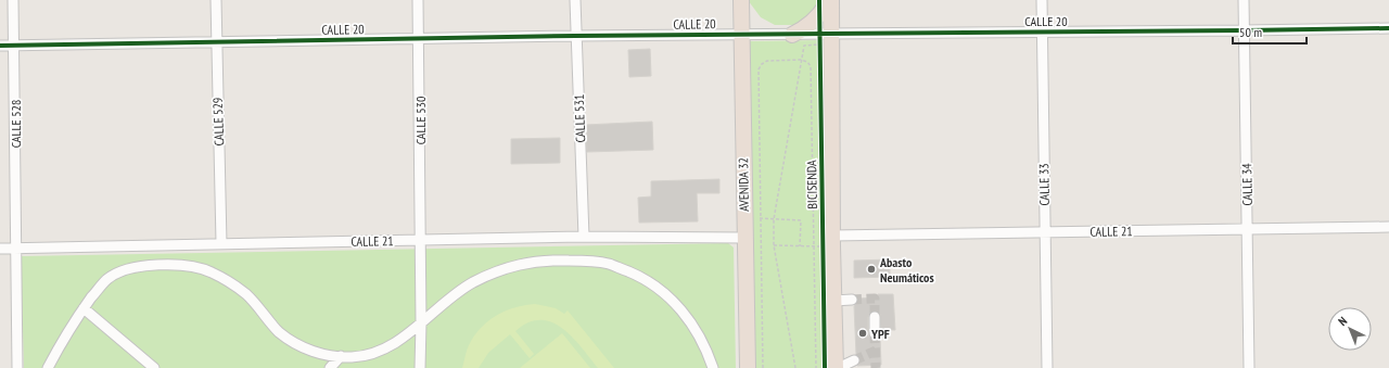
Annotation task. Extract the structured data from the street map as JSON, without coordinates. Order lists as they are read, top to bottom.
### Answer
{
  "streets": {
    "highway": ["AVENIDA 32"],
    "street": [
      "CALLE 20",
      "CALLE 531",
      "CALLE 530",
      "CALLE 529",
      "CALLE 528",
      "CALLE 33",
      "CALLE 34",
      "CALLE 21"
    ],
    "cycle path": ["BICISENDA"]
  },
  "crossings": [
    ["CALLE 20", "CALLE 531"],
    ["CALLE 20", "CALLE 530"],
    ["CALLE 20", "CALLE 529"],
    ["CALLE 20", "CALLE 528"],
    ["CALLE 20", "AVENIDA 32"],
    ["CALLE 20", "CALLE 33"],
    ["CALLE 20", "CALLE 34"],
    ["CALLE 531", "CALLE 21"],
    ["CALLE 530", "CALLE 21"],
    ["CALLE 529", "CALLE 21"],
    ["CALLE 528", "CALLE 21"],
    ["AVENIDA 32", "CALLE 21"],
    ["CALLE 33", "CALLE 21"],
    ["CALLE 34", "CALLE 21"]
  ],
  "places": ["Abasto Neumáticos", "YPF"],
  "scale_bar": "50 m",
  "north": "top left"
}
